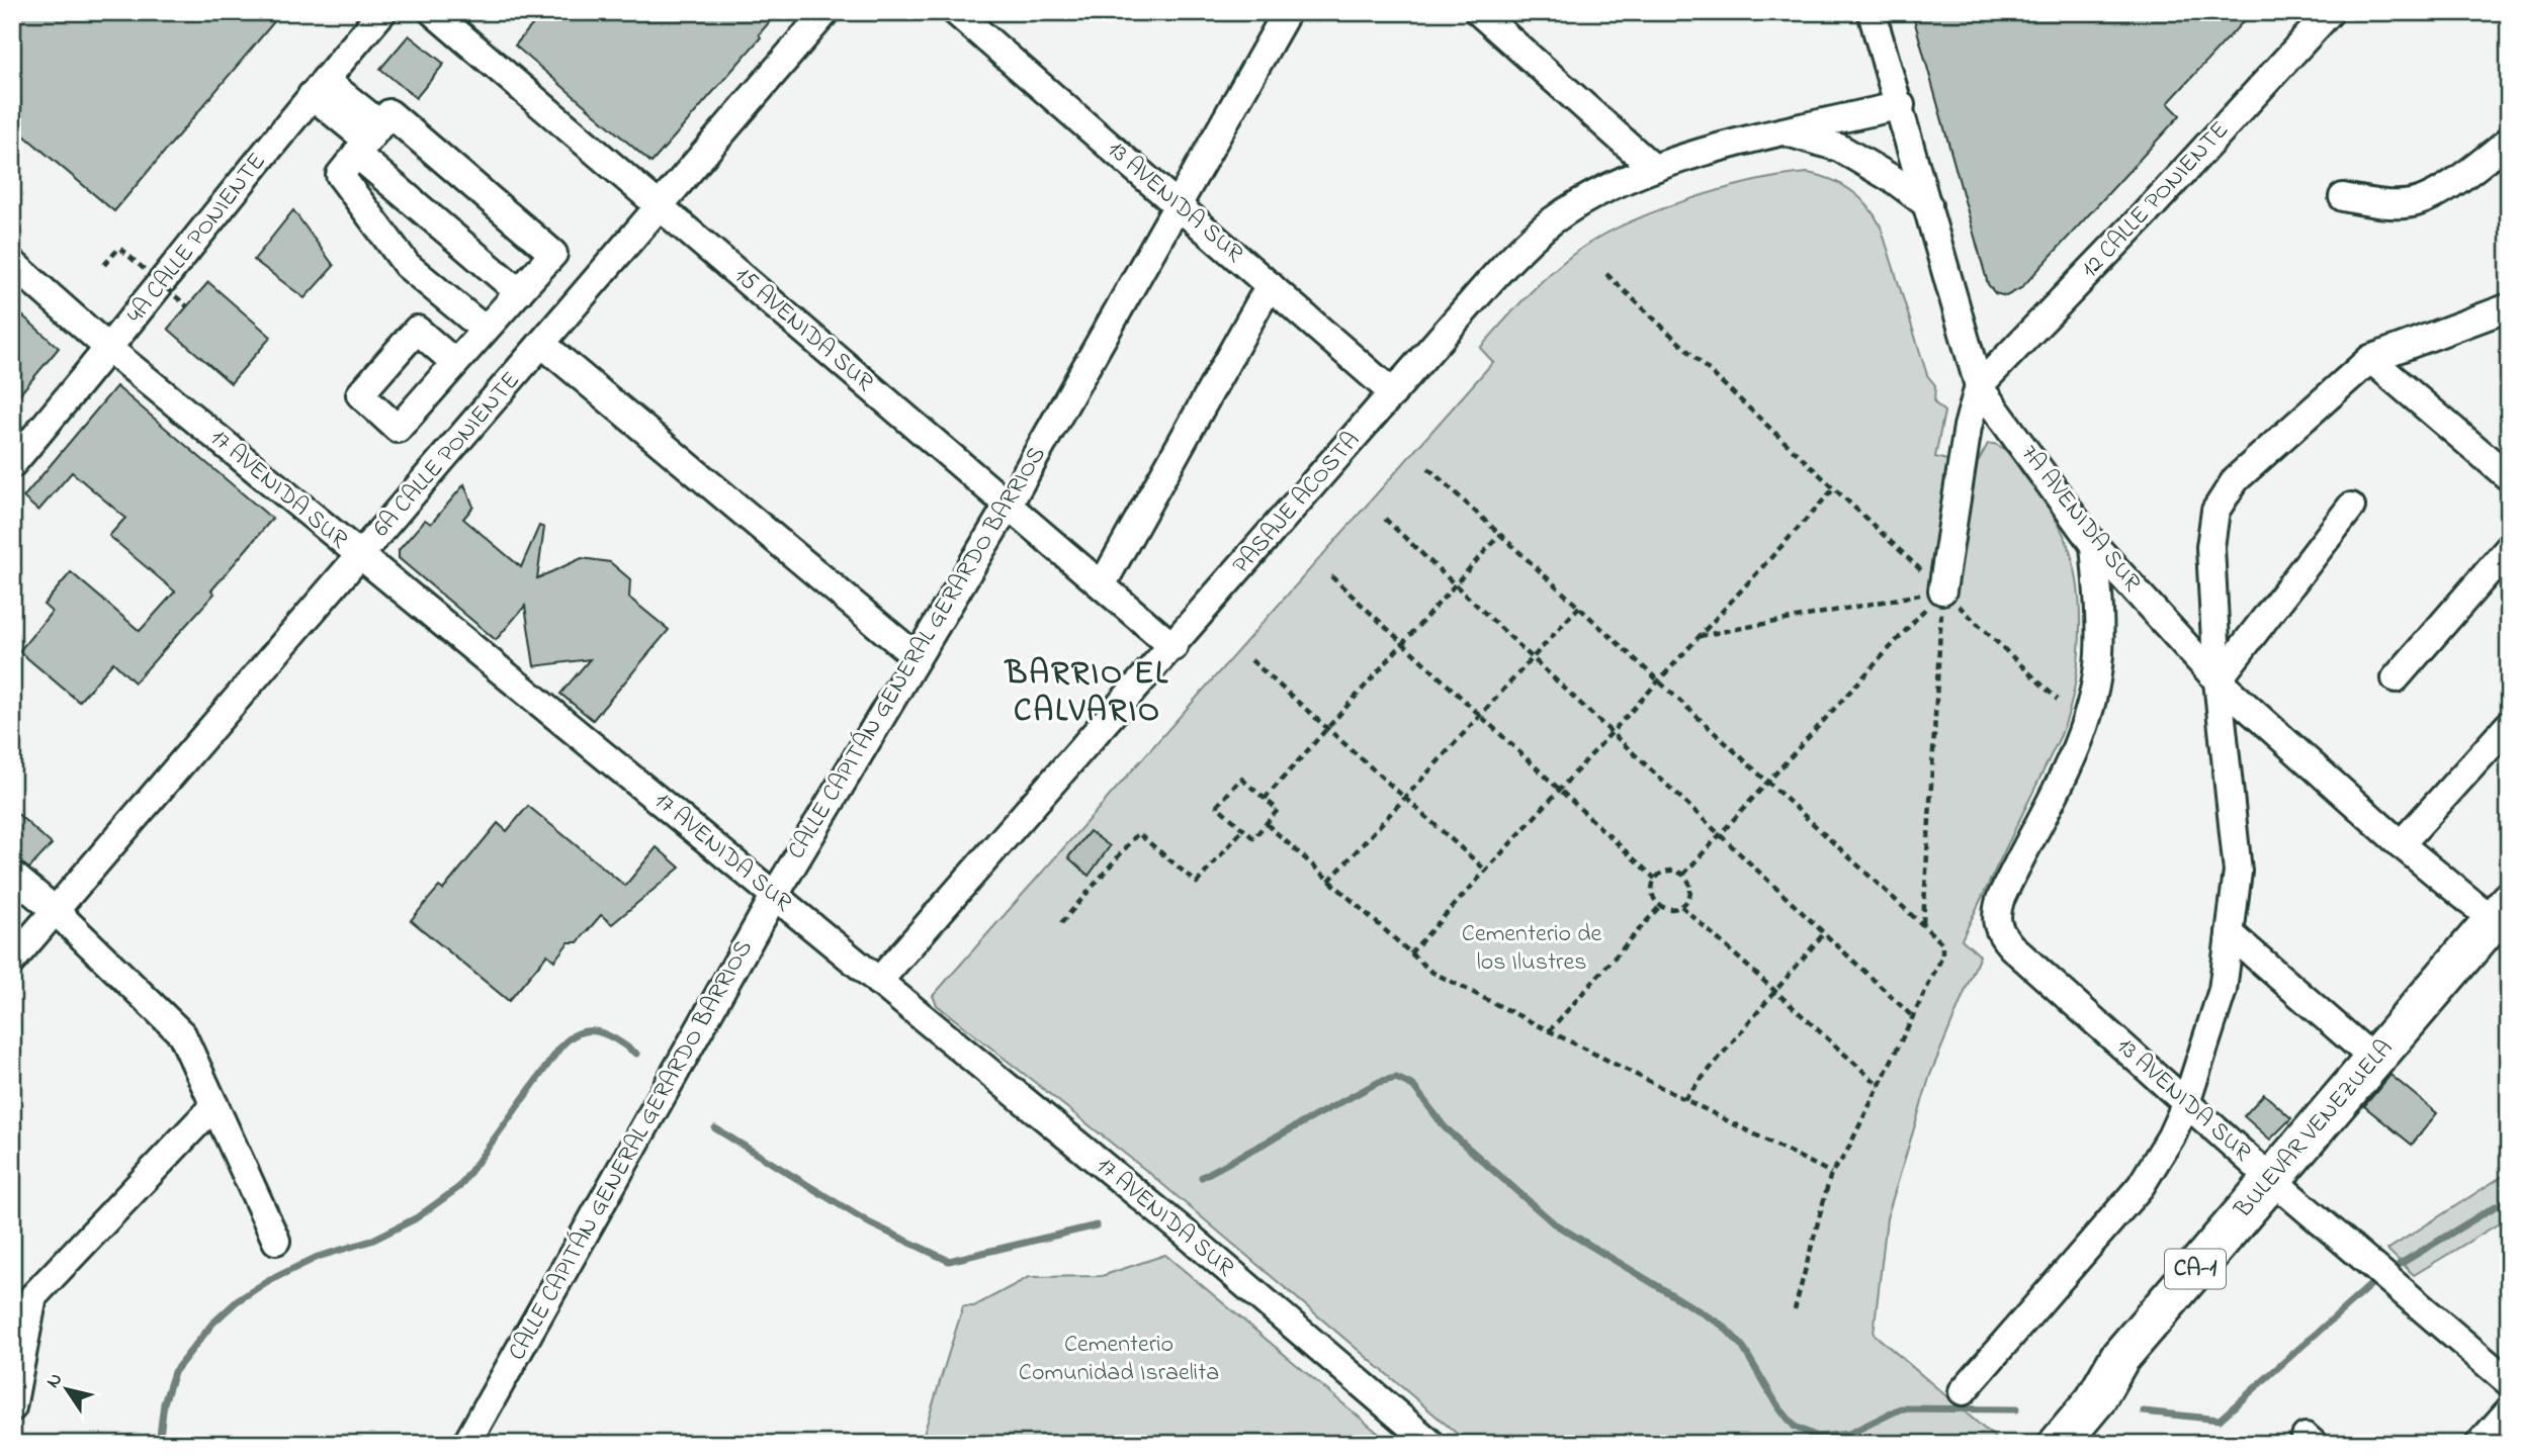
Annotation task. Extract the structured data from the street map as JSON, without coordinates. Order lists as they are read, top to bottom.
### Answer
{
  "streets": {
    "highway": ["BULEVAR VENEZUELA", "CA-1"],
    "street": [
      "12 CALLE PONIENTE",
      "13 AVENIDA SUR",
      "4A CALLE PONIENTE",
      "15 AVENIDA SUR",
      "6A CALLE PONIENTE",
      "17 AVENIDA SUR",
      "PASAJE ACOSTA",
      "7A AVENIDA SUR",
      "CALLE CAPITÁN GENERAL GERARDO BARRIOS"
    ]
  },
  "crossings": [
    ["12 CALLE PONIENTE", "7A AVENIDA SUR"],
    ["13 AVENIDA SUR", "PASAJE ACOSTA"],
    ["13 AVENIDA SUR", "7A AVENIDA SUR"],
    ["13 AVENIDA SUR", "CALLE CAPITÁN GENERAL GERARDO BARRIOS"],
    ["13 AVENIDA SUR", "BULEVAR VENEZUELA"],
    ["4A CALLE PONIENTE", "17 AVENIDA SUR"],
    ["15 AVENIDA SUR", "6A CALLE PONIENTE"],
    ["15 AVENIDA SUR", "PASAJE ACOSTA"],
    ["15 AVENIDA SUR", "CALLE CAPITÁN GENERAL GERARDO BARRIOS"],
    ["6A CALLE PONIENTE", "17 AVENIDA SUR"],
    ["17 AVENIDA SUR", "PASAJE ACOSTA"],
    ["17 AVENIDA SUR", "CALLE CAPITÁN GENERAL GERARDO BARRIOS"],
    ["PASAJE ACOSTA", "7A AVENIDA SUR"],
    ["7A AVENIDA SUR", "BULEVAR VENEZUELA"]
  ],
  "districts": ["BARRIO EL CALVARIO"],
  "parks": ["Cementerio de los Ilustres", "Cementerio Comunidad Israelita"],
  "north": "top left"
}
